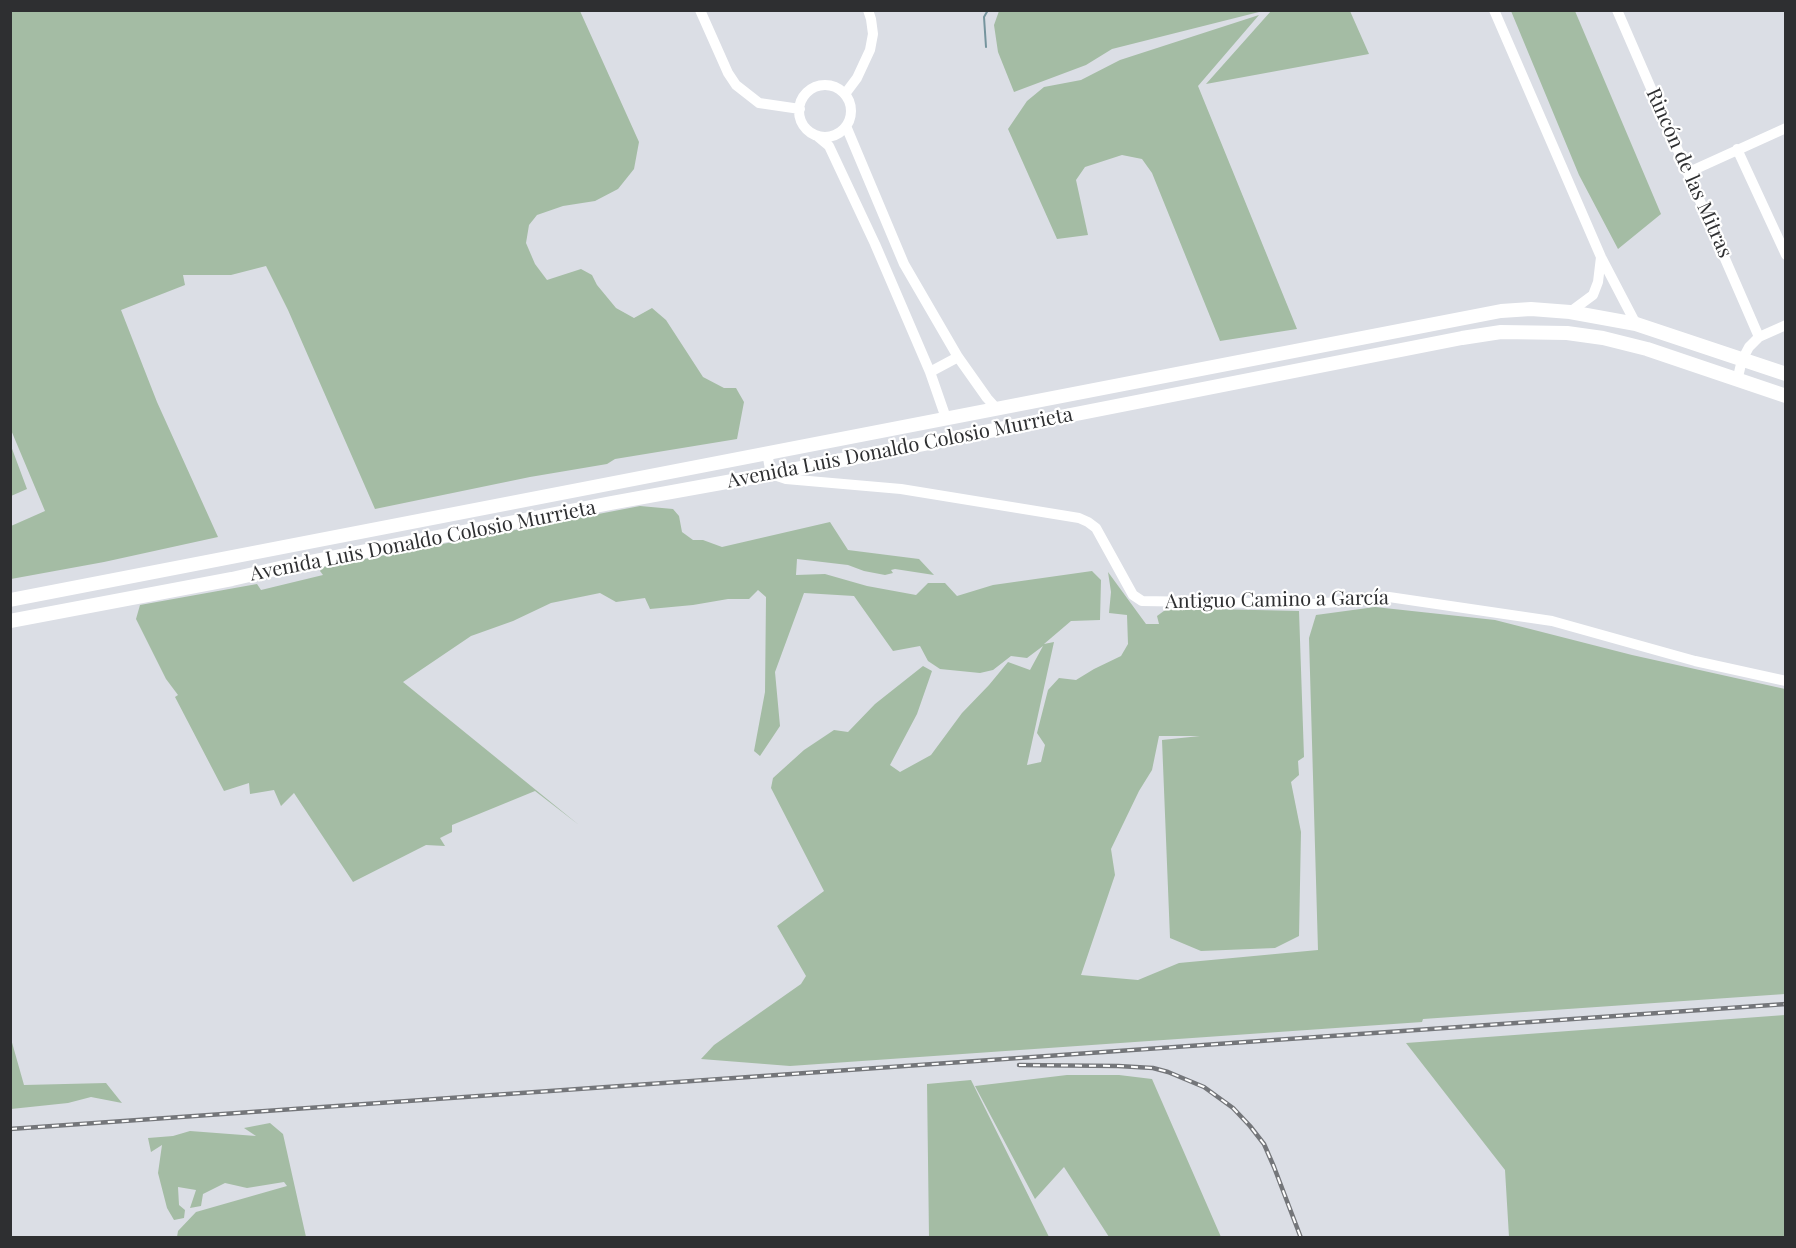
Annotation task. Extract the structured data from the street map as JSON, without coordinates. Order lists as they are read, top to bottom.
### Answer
{
  "streets": {
    "main road": ["Avenida Luis Donaldo Colosio Murrieta"],
    "street": ["Rincón de las Mitras", "Antiguo Camino a García"]
  },
  "crossings": [
    ["Avenida Luis Donaldo Colosio Murrieta", "Antiguo Camino a García"]
  ]
}
